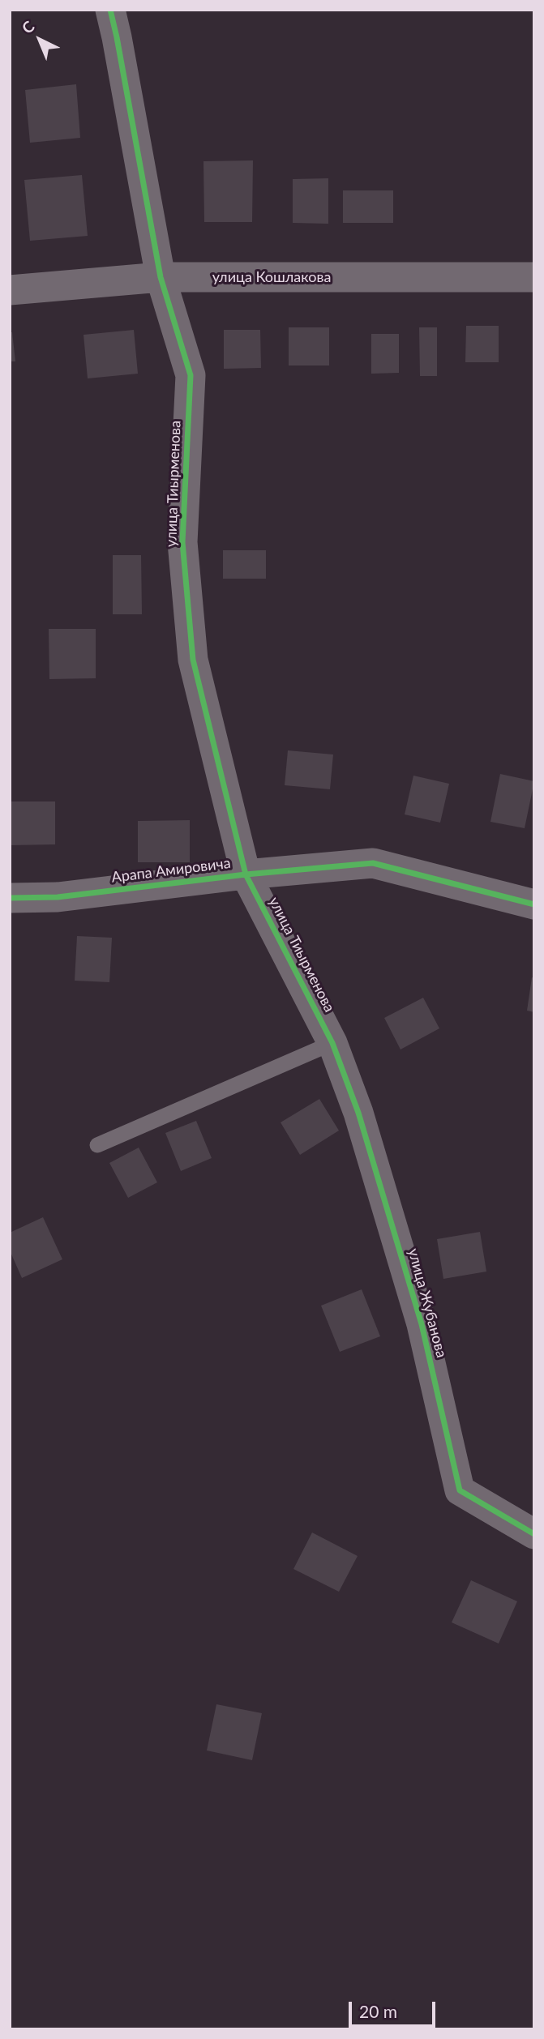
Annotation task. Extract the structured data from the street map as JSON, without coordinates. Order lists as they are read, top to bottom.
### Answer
{
  "streets": {
    "street": [
      "улица Кошлакова",
      "улица Тиырменова",
      "Арапа Амировича",
      "улица Жубанова"
    ]
  },
  "crossings": [
    ["улица Кошлакова", "улица Тиырменова"],
    ["улица Тиырменова", "Арапа Амировича"],
    ["улица Тиырменова", "улица Жубанова"]
  ],
  "scale_bar": "20 m",
  "north": "top left"
}
